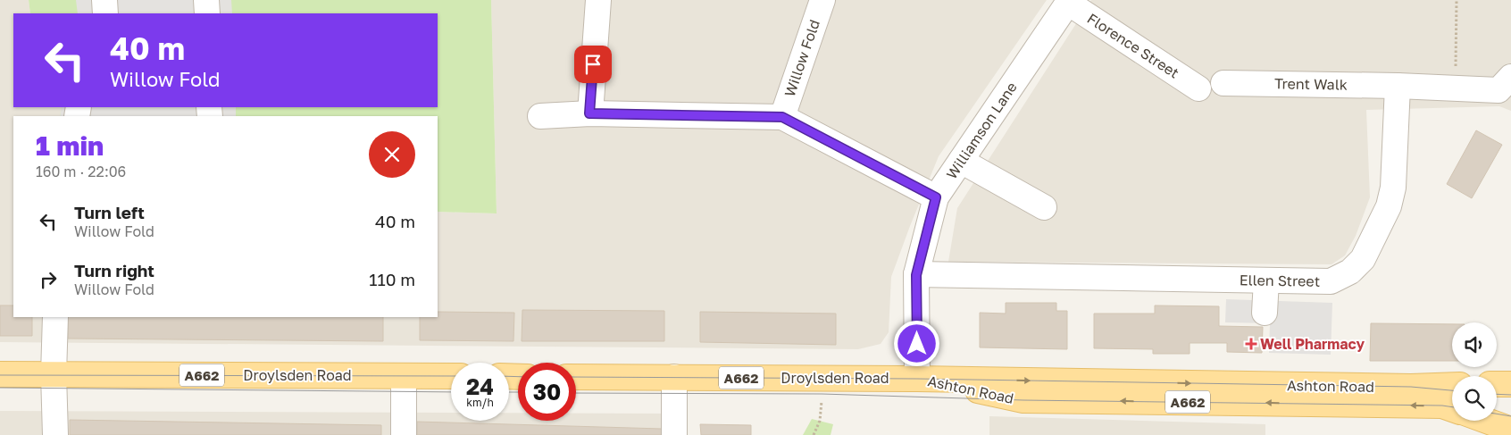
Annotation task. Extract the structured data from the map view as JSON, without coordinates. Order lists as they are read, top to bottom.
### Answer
{
  "streets": {
    "main road": ["A662", "Droylsden Road", "Ashton Road"],
    "street": [
      "Florence Street",
      "Willow Fold",
      "Trent Walk",
      "Williamson Lane",
      "Ellen Street"
    ]
  },
  "crossings": [
    ["Florence Street", "Williamson Lane"],
    ["Willow Fold", "Williamson Lane"],
    ["Trent Walk", "Ellen Street"],
    ["Williamson Lane", "Ellen Street"],
    ["Williamson Lane", "Droylsden Road"],
    ["Williamson Lane", "Ashton Road"],
    ["Droylsden Road", "Ashton Road"]
  ],
  "places": {
    "health": ["Well Pharmacy"]
  },
  "page": {
    "turn": ["40 m", "Willow Fold"],
    "heading": ["1 min", "160 m · 22:06"],
    "list": [
      {
        "name": "Turn left",
        "note": "Willow Fold",
        "value": "40 m"
      },
      {
        "name": "Turn right",
        "note": "Willow Fold",
        "value": "110 m"
      }
    ],
    "speed": "24 km/h",
    "limit": "30"
  }
}
